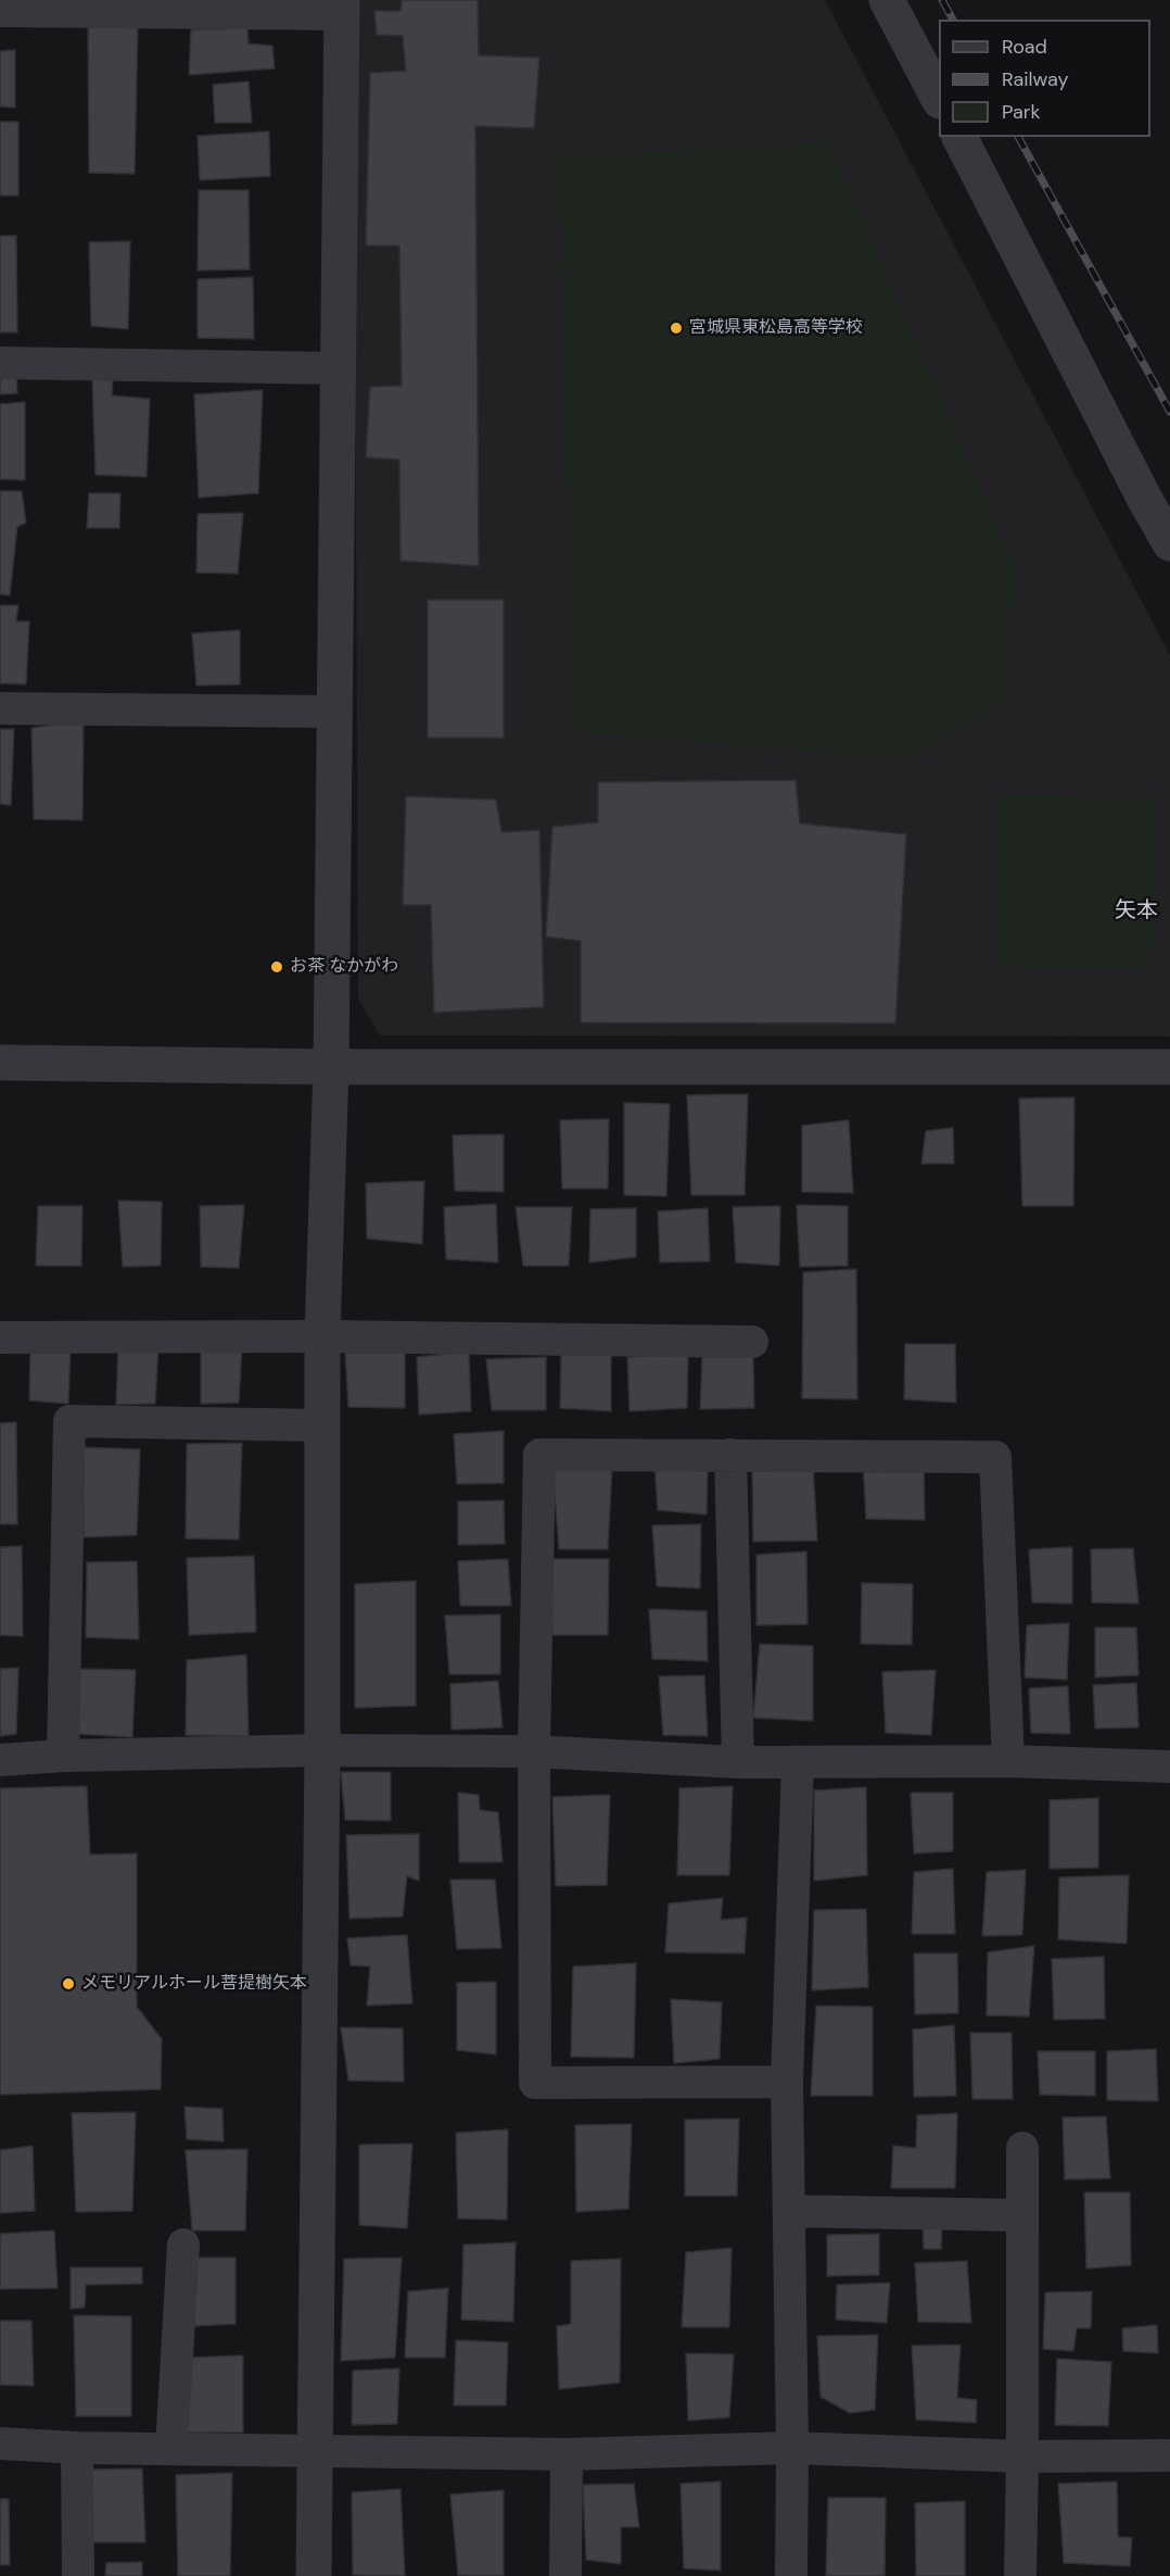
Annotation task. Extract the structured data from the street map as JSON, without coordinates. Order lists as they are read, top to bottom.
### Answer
{
  "districts": ["矢本"],
  "places": ["宮城県東松島高等学校", "お茶 なかがわ", "メモリアルホール菩提樹矢本"],
  "legend": ["Road", "Railway", "Park"]
}
